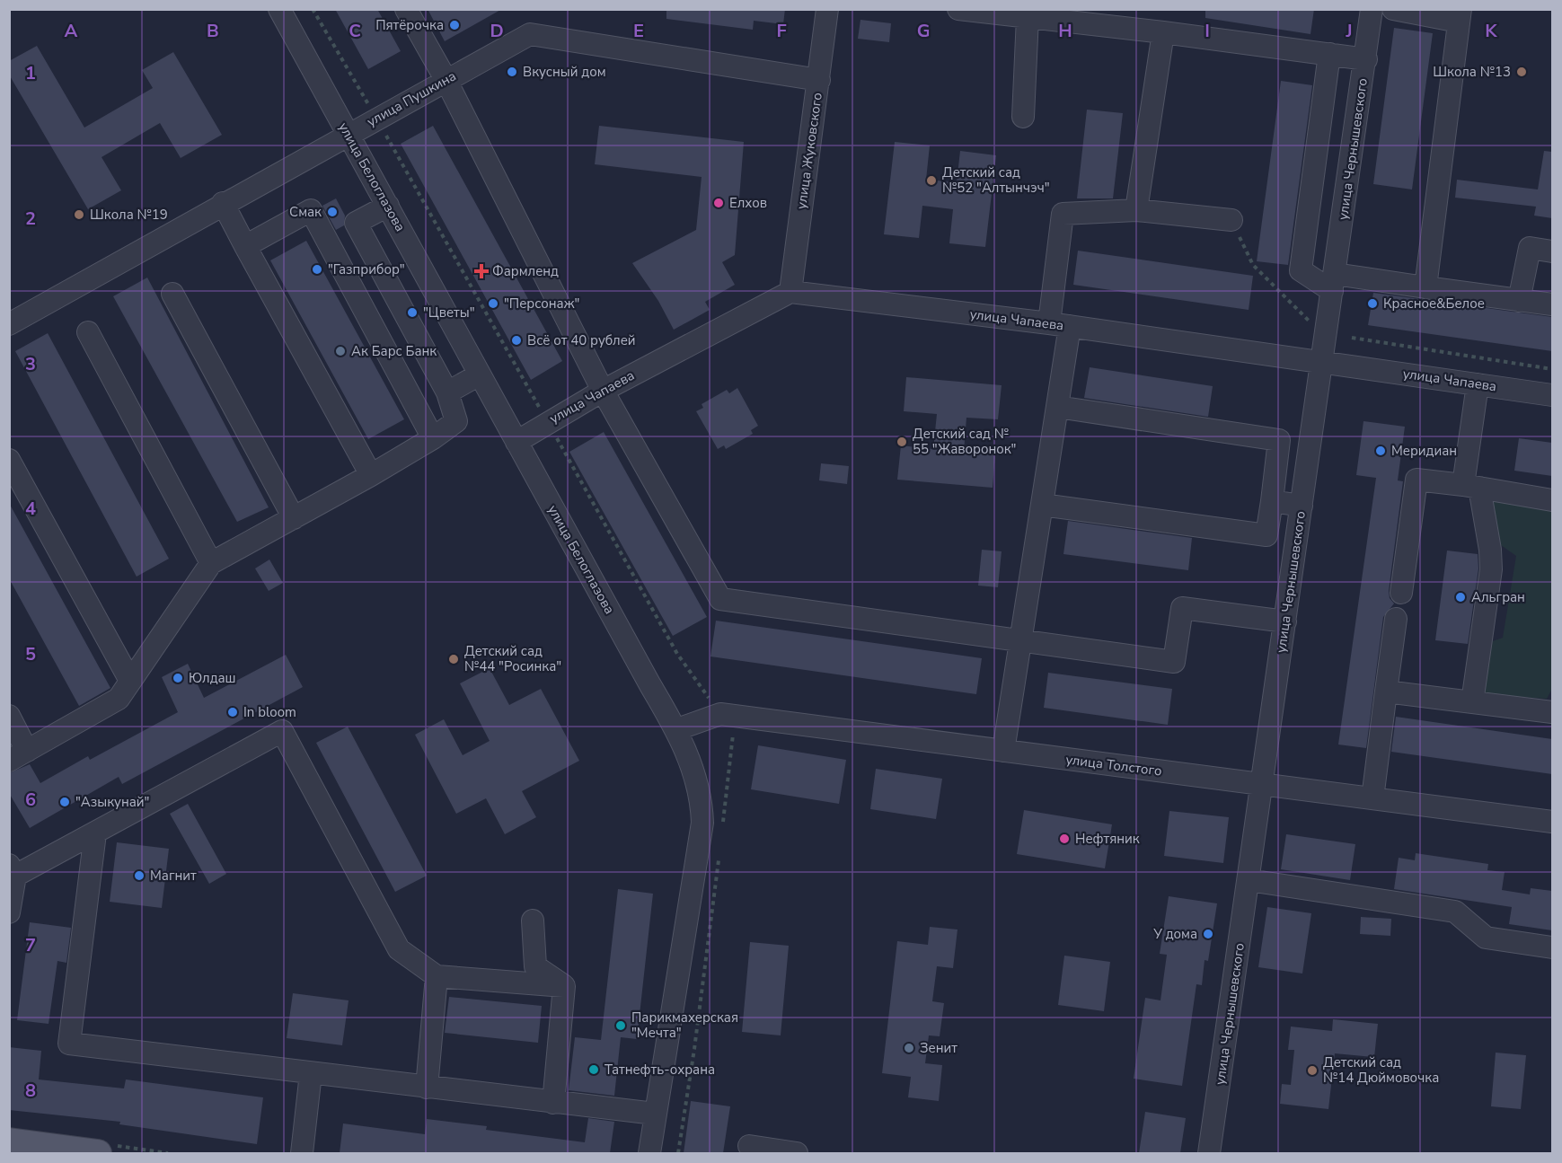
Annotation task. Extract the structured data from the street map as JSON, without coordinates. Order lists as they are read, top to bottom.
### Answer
{
  "streets": {
    "street": [
      "улица Пушкина",
      "улица Чернышевского",
      "улица Жуковского",
      "улица Белоглазова",
      "улица Чапаева",
      "улица Толстого"
    ]
  },
  "crossings": [
    ["улица Пушкина", "улица Жуковского"],
    ["улица Пушкина", "улица Белоглазова"],
    ["улица Чернышевского", "улица Чапаева"],
    ["улица Чернышевского", "улица Толстого"],
    ["улица Жуковского", "улица Чапаева"],
    ["улица Белоглазова", "улица Чапаева"],
    ["улица Белоглазова", "улица Толстого"]
  ],
  "places": {
    "other": [
      "Пятёрочка",
      "Вкусный дом",
      "Школа №13",
      "Детский сад №52 \"Алтынчэч\"",
      "Елхов",
      "Смак",
      "Школа №19",
      "\"Газприбор\"",
      "\"Персонаж\"",
      "Красное&Белое",
      "\"Цветы\"",
      "Всё от 40 рублей",
      "Ак Барс Банк",
      "Детский сад № 55 \"Жаворонок\"",
      "Меридиан",
      "Альгран",
      "Детский сад №44 \"Росинка\"",
      "Юлдаш",
      "In bloom",
      "\"Азыкунай\"",
      "Нефтяник",
      "Магнит",
      "У дома",
      "Парикмахерская \"Мечта\"",
      "Зенит",
      "Татнефть-охрана",
      "Детский сад №14 Дюймовочка"
    ],
    "health": ["Фармленд"]
  },
  "grid": {
    "columns": [
      "A",
      "B",
      "C",
      "D",
      "E",
      "F",
      "G",
      "H",
      "I",
      "J",
      "K"
    ],
    "rows": [
      "1",
      "2",
      "3",
      "4",
      "5",
      "6",
      "7",
      "8"
    ]
  }
}
